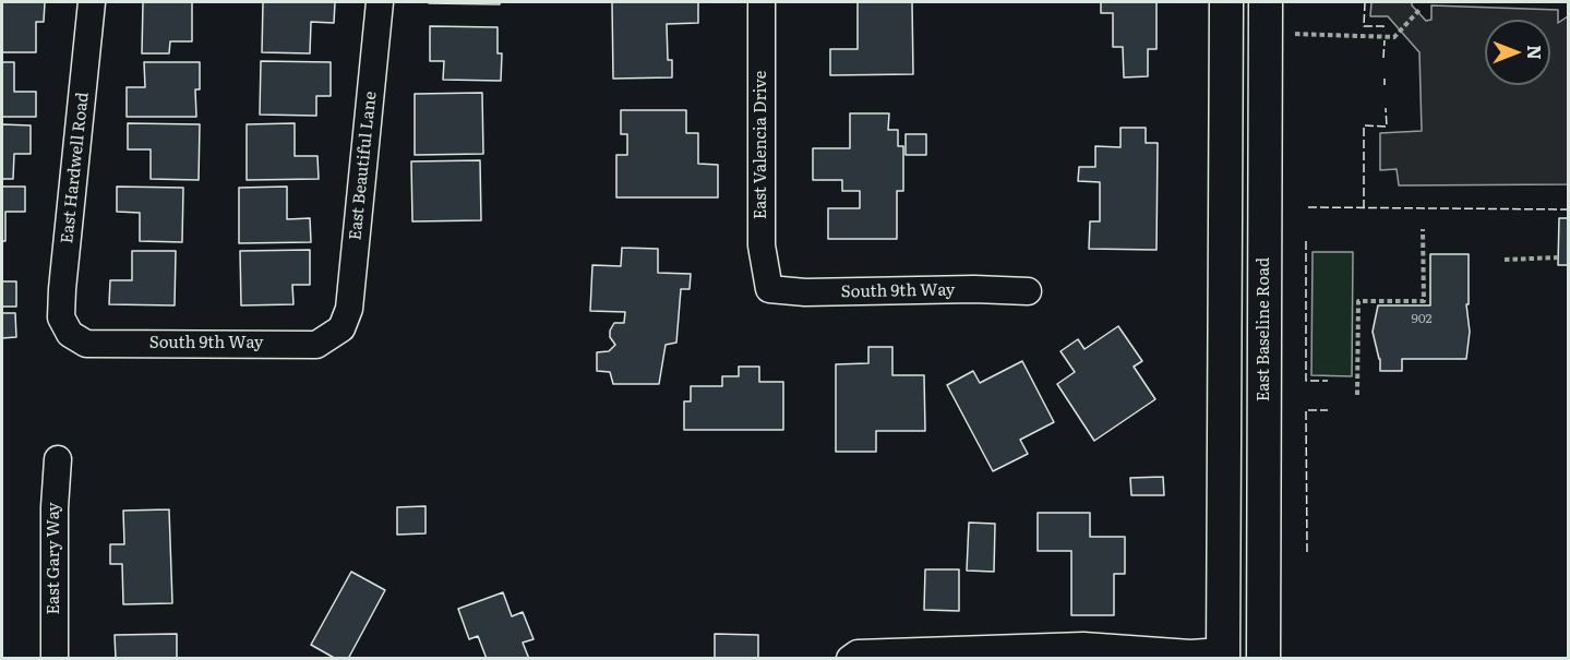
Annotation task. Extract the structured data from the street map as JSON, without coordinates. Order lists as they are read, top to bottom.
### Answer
{
  "streets": {
    "main road": ["East Baseline Road"],
    "street": [
      "East Valencia Drive",
      "East Beautiful Lane",
      "East Hardwell Road",
      "South 9th Way",
      "East Gary Way"
    ]
  },
  "crossings": [
    ["East Valencia Drive", "South 9th Way"],
    ["East Beautiful Lane", "South 9th Way"],
    ["East Hardwell Road", "South 9th Way"]
  ],
  "house_numbers": ["902"],
  "north": "right"
}
